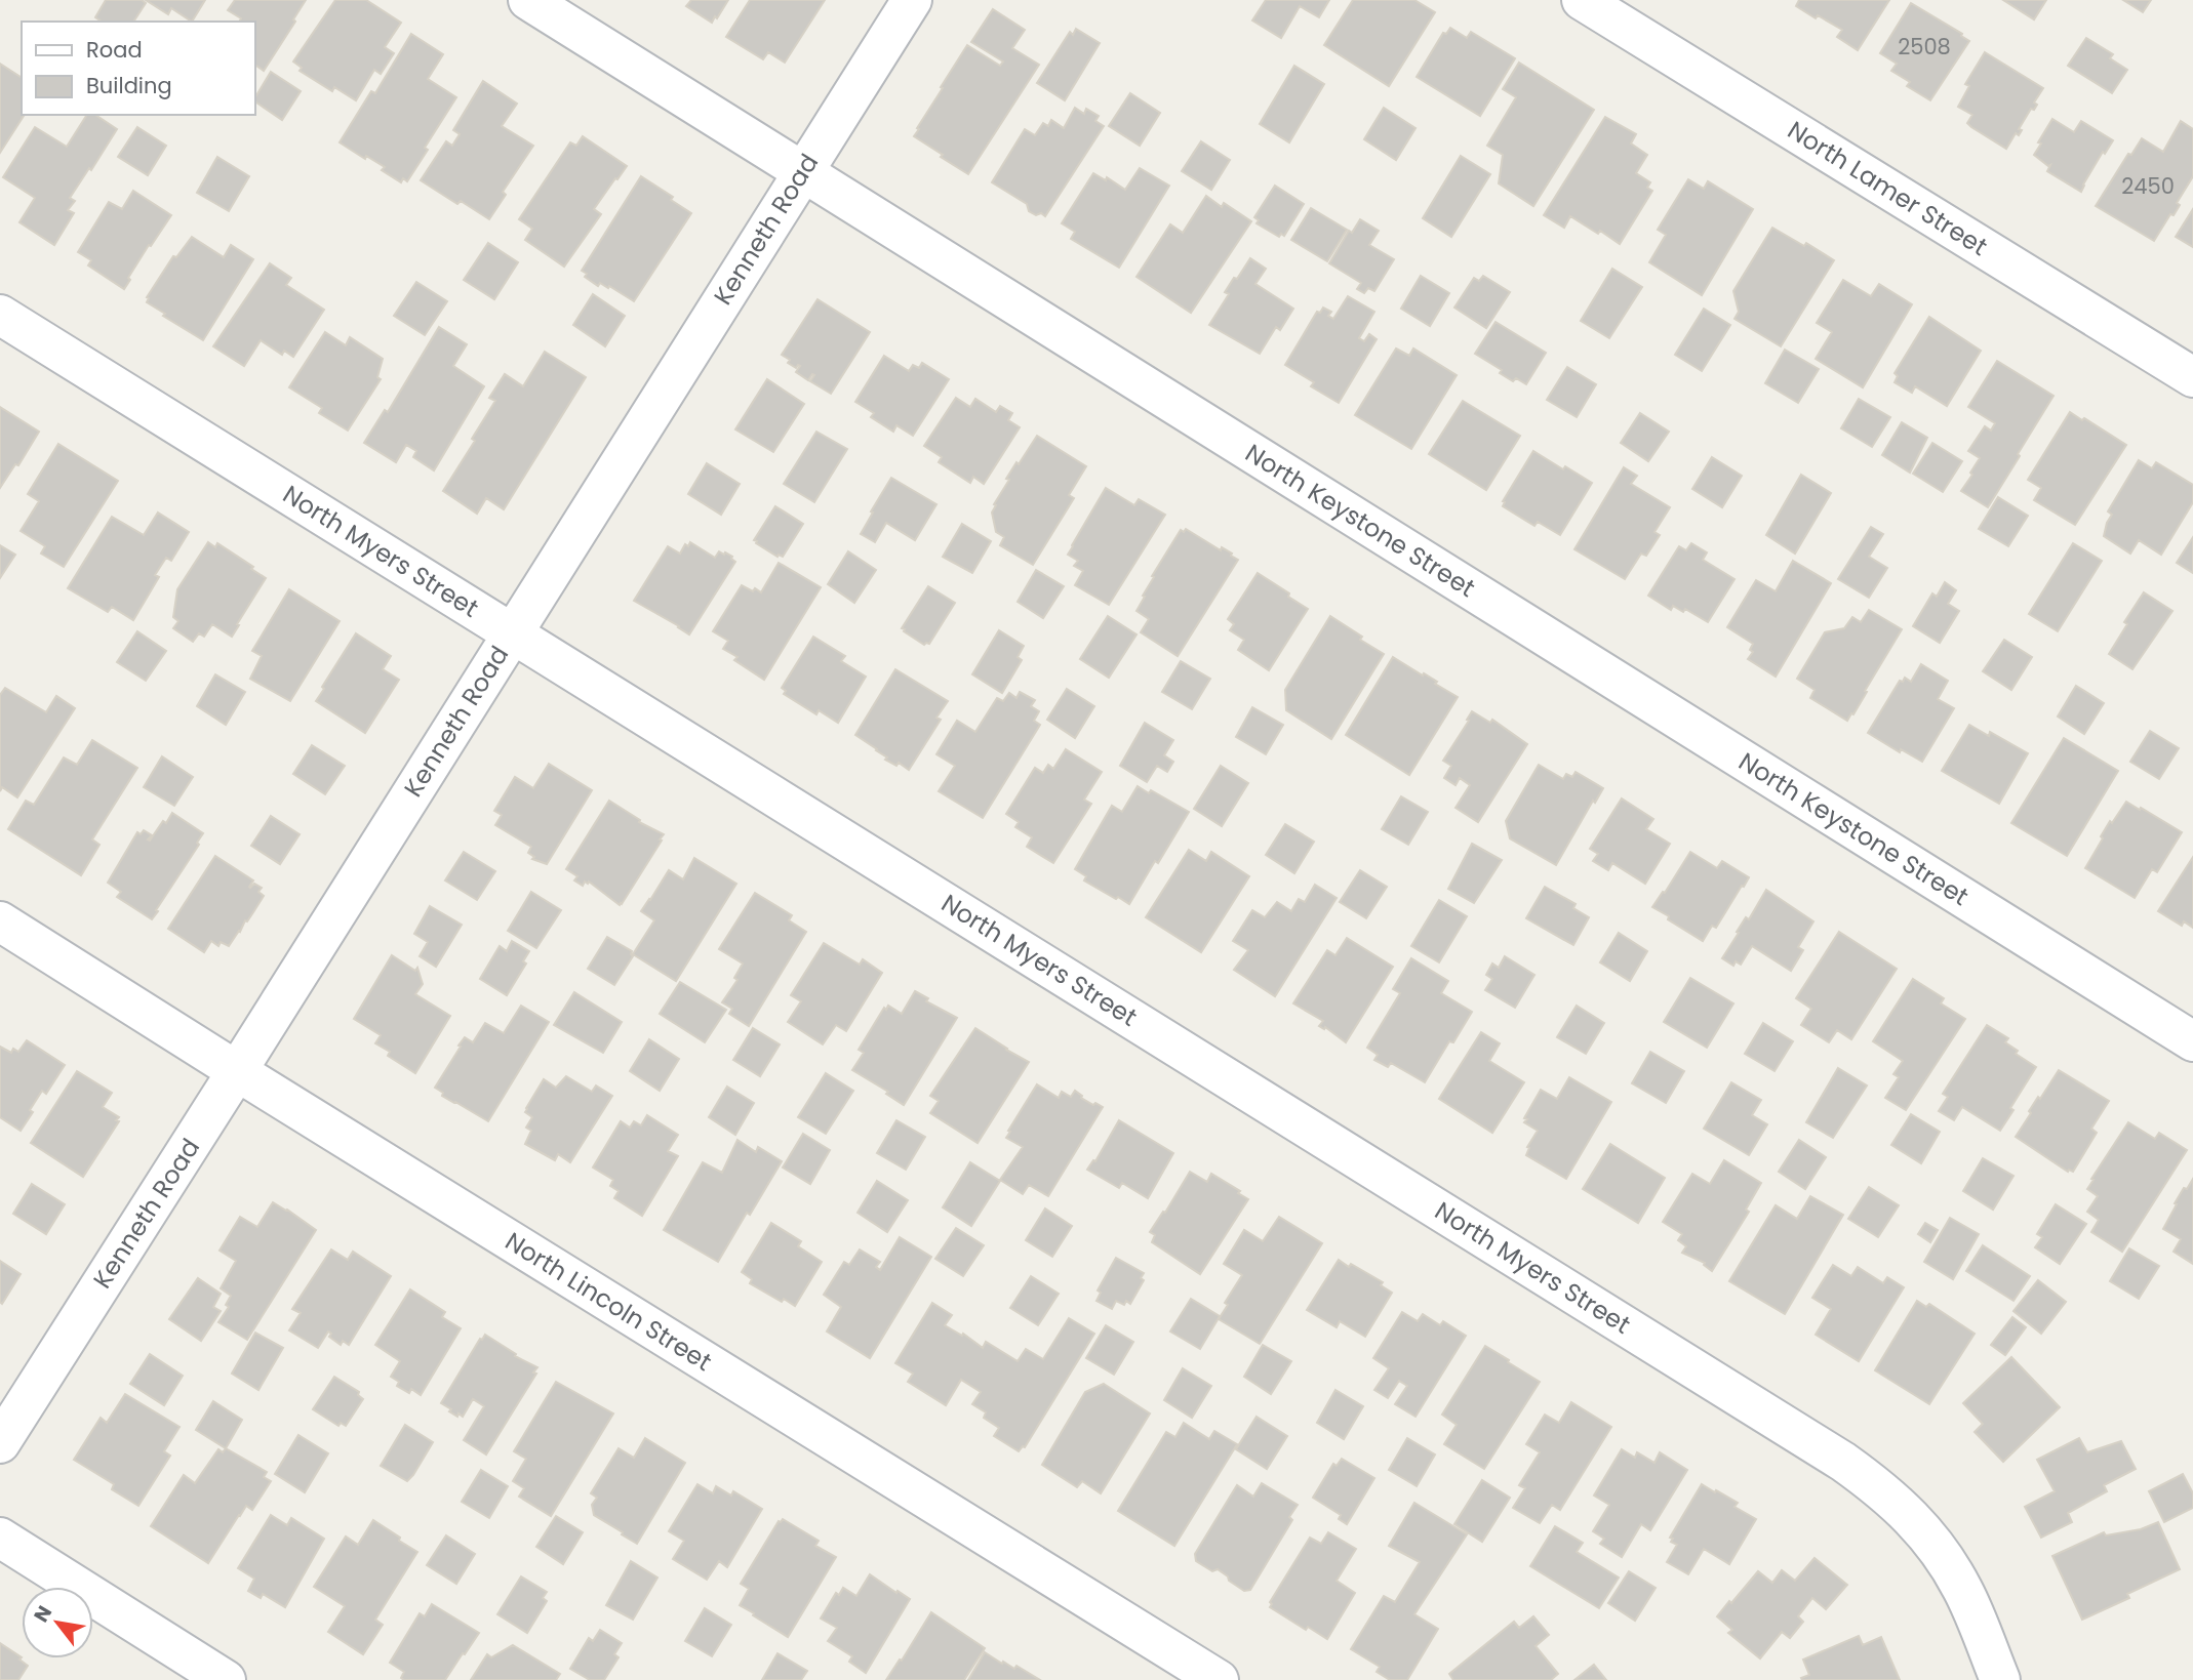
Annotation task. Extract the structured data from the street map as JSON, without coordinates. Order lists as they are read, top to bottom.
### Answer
{
  "streets": {
    "street": [
      "North Lamer Street",
      "Kenneth Road",
      "North Keystone Street",
      "North Myers Street",
      "North Lincoln Street"
    ]
  },
  "crossings": [
    ["Kenneth Road", "North Keystone Street"],
    ["Kenneth Road", "North Myers Street"],
    ["Kenneth Road", "North Lincoln Street"]
  ],
  "house_numbers": ["2508", "2450"],
  "legend": ["Road", "Building"],
  "north": "top left"
}
